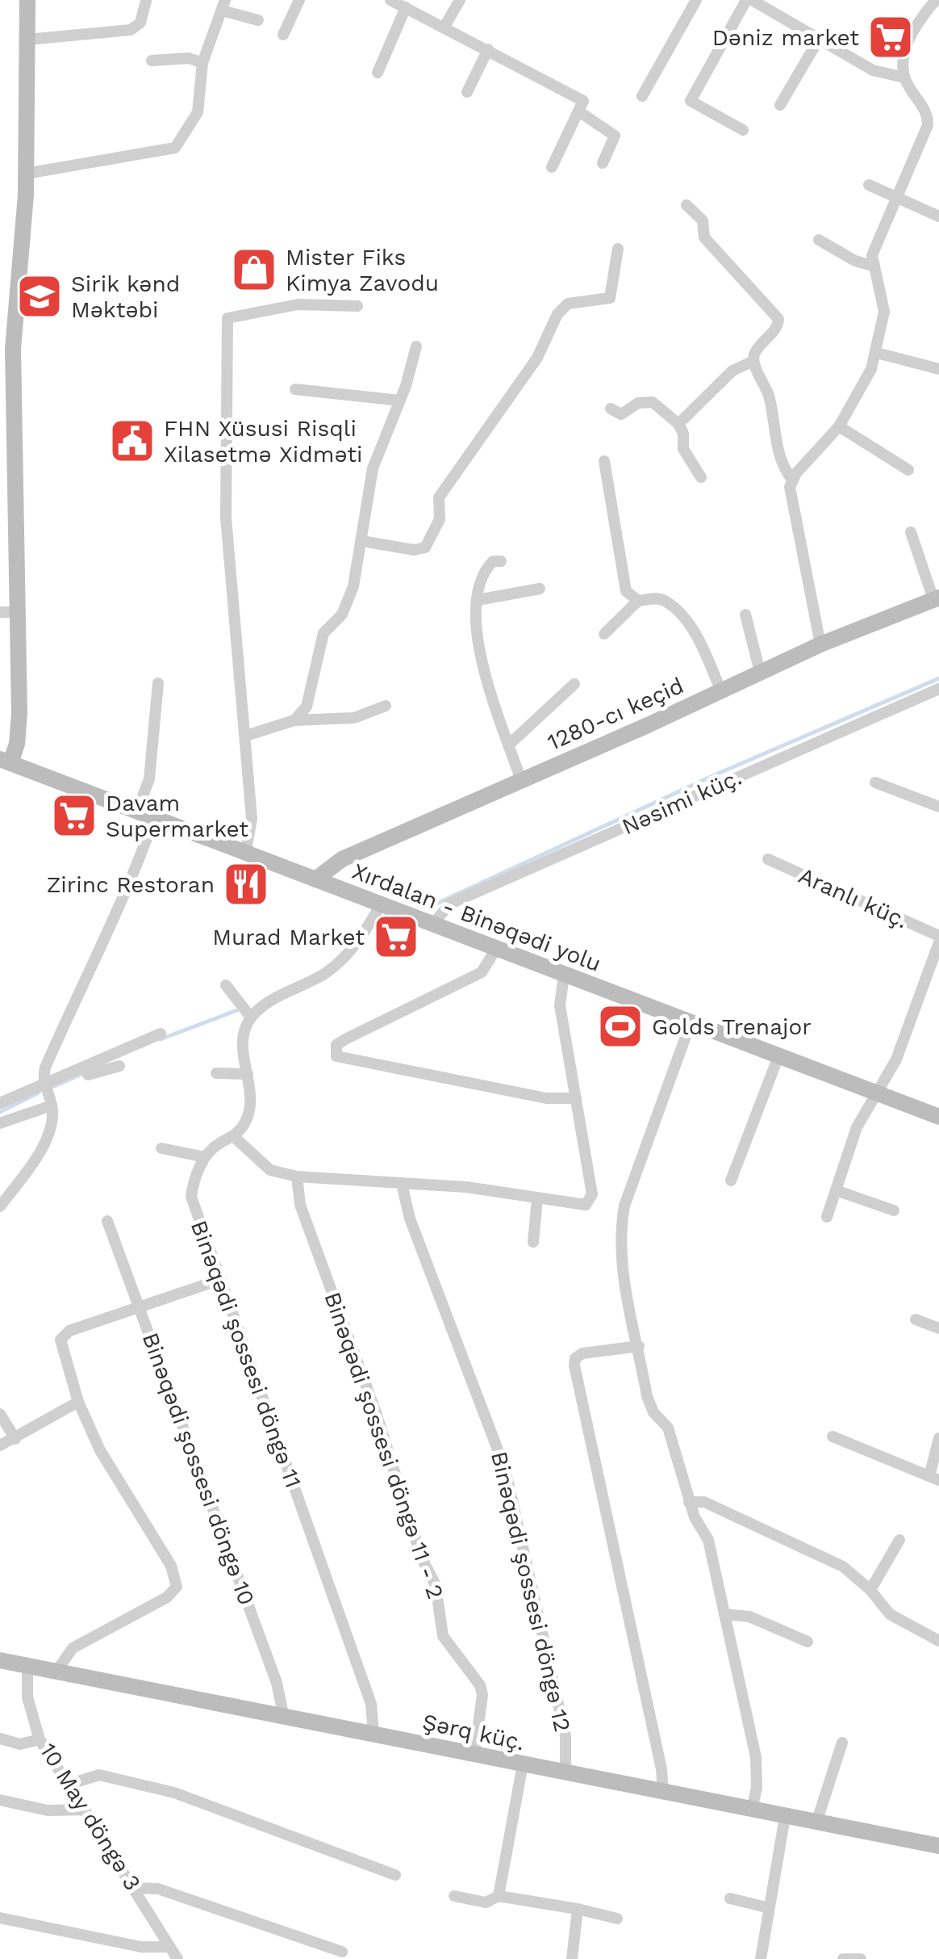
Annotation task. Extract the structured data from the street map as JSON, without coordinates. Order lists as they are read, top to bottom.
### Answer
{
  "streets": {
    "street": [
      "1280-cı keçid",
      "Nəsimi küç.",
      "Aranlı küç.",
      "Xırdalan - Binəqədi yolu",
      "Binəqədi şossesi döngə 11",
      "Binəqədi şossesi döngə 11 - 2",
      "Binəqədi şossesi döngə 10",
      "Binəqədi şossesi döngə 12",
      "Şərq küç.",
      "10 May döngə 3"
    ]
  },
  "crossings": [
    ["1280-cı keçid", "Xırdalan - Binəqədi yolu"],
    ["Nəsimi küç.", "Xırdalan - Binəqədi yolu"],
    ["Binəqədi şossesi döngə 11", "Şərq küç."],
    ["Binəqədi şossesi döngə 11 - 2", "Şərq küç."],
    ["Binəqədi şossesi döngə 10", "Şərq küç."],
    ["Binəqədi şossesi döngə 12", "Şərq küç."],
    ["Şərq küç.", "10 May döngə 3"]
  ],
  "places": {
    "supermarket": ["Dəniz market", "Davam Supermarket", "Murad Market"],
    "shop": ["Mister Fiks Kimya Zavodu"],
    "school or university": ["Sirik kənd Məktəbi"],
    "public building": ["FHN Xüsusi Risqli Xilasetmə Xidməti"],
    "restaurant": ["Zirinc Restoran"],
    "sports": ["Golds Trenajor"]
  }
}
